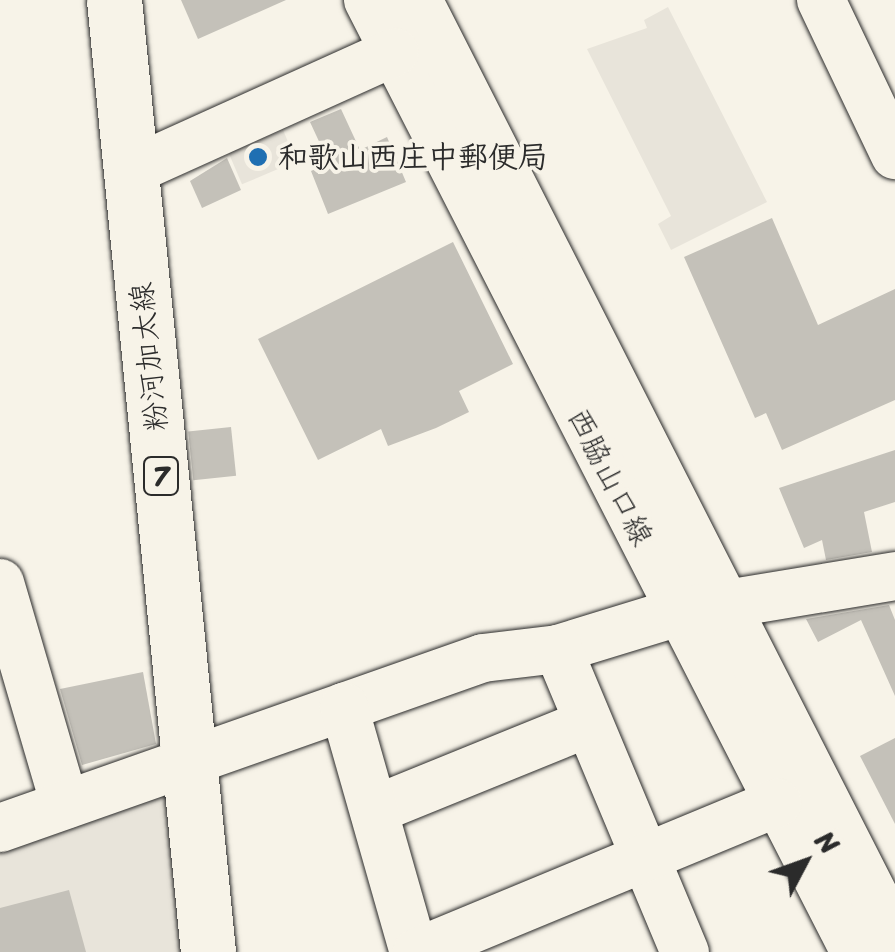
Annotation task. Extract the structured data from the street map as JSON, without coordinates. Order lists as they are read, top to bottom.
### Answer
{
  "streets": {
    "main road": ["粉河加太線", "7"],
    "street": ["西脇山口線"]
  },
  "places": ["和歌山西庄中郵便局"],
  "north": "top right"
}
